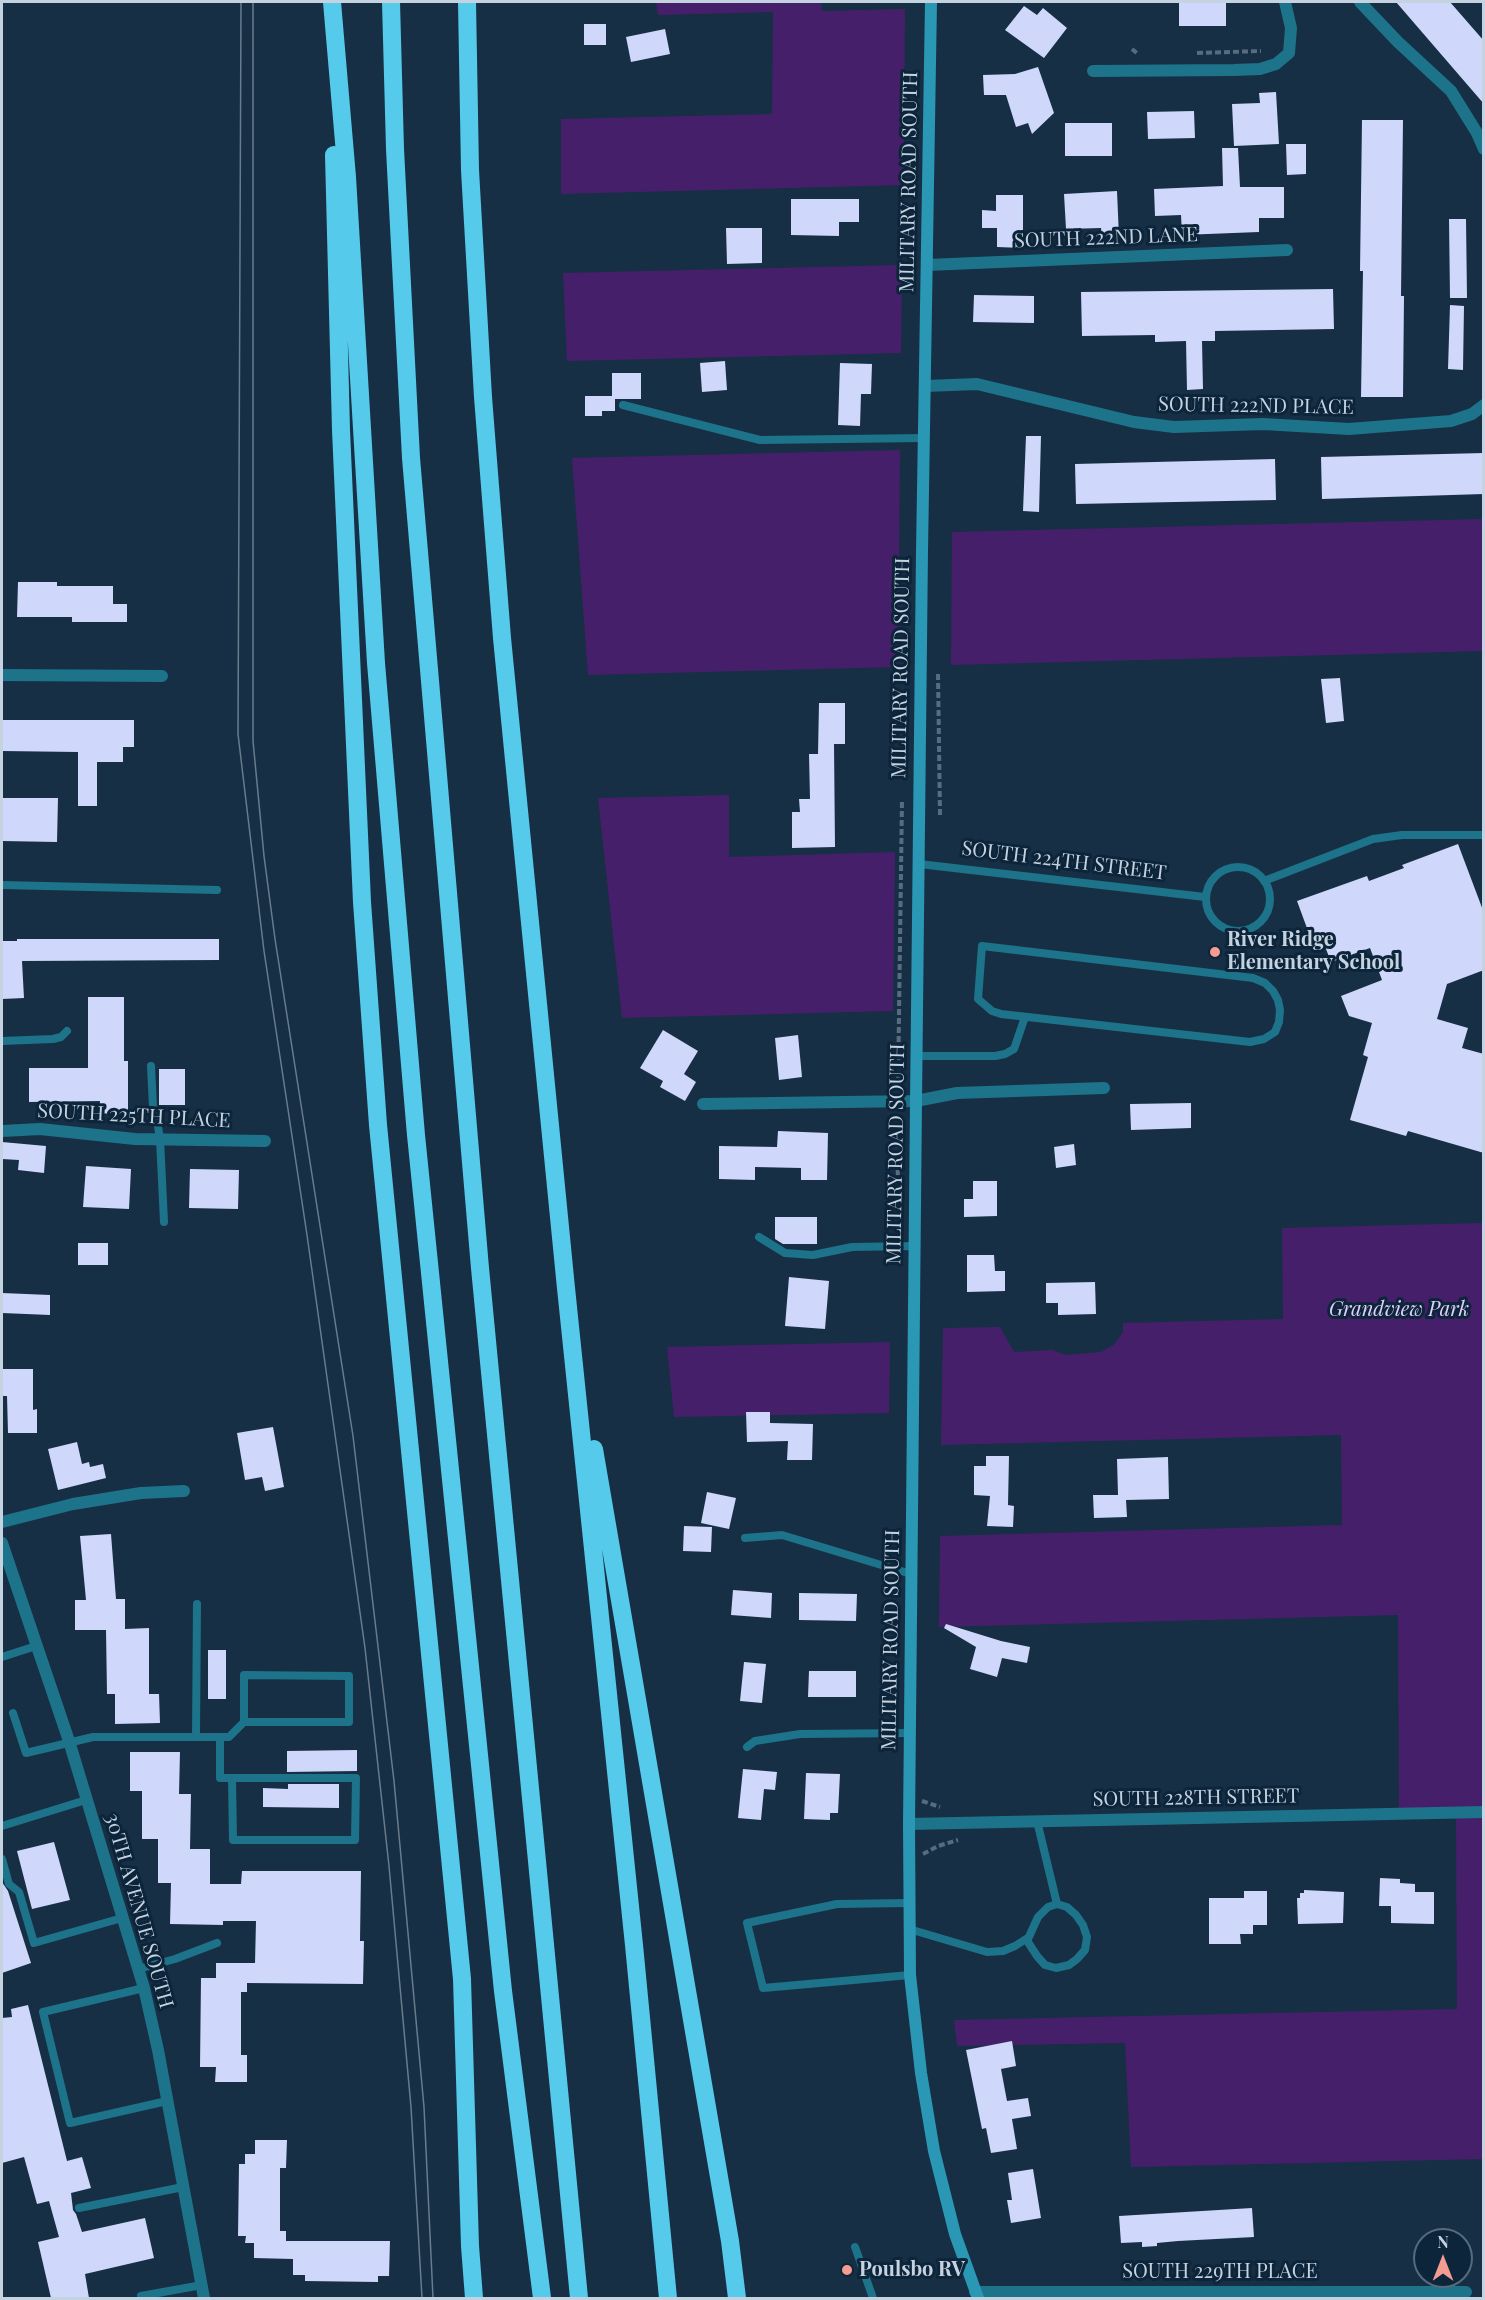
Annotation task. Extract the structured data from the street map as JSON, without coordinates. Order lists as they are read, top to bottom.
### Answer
{
  "streets": {
    "main road": ["MILITARY ROAD SOUTH"],
    "street": [
      "SOUTH 222ND LANE",
      "SOUTH 222ND PLACE",
      "SOUTH 225TH PLACE",
      "SOUTH 228TH STREET",
      "30TH AVENUE SOUTH",
      "SOUTH 229TH PLACE"
    ],
    "lane": ["SOUTH 224TH STREET"]
  },
  "crossings": [
    ["MILITARY ROAD SOUTH", "SOUTH 222ND LANE"],
    ["MILITARY ROAD SOUTH", "SOUTH 222ND PLACE"],
    ["MILITARY ROAD SOUTH", "SOUTH 224TH STREET"],
    ["MILITARY ROAD SOUTH", "SOUTH 228TH STREET"],
    ["MILITARY ROAD SOUTH", "SOUTH 229TH PLACE"]
  ],
  "parks": ["Grandview Park"],
  "places": ["River Ridge Elementary School", "Poulsbo RV"],
  "north": "top"
}
